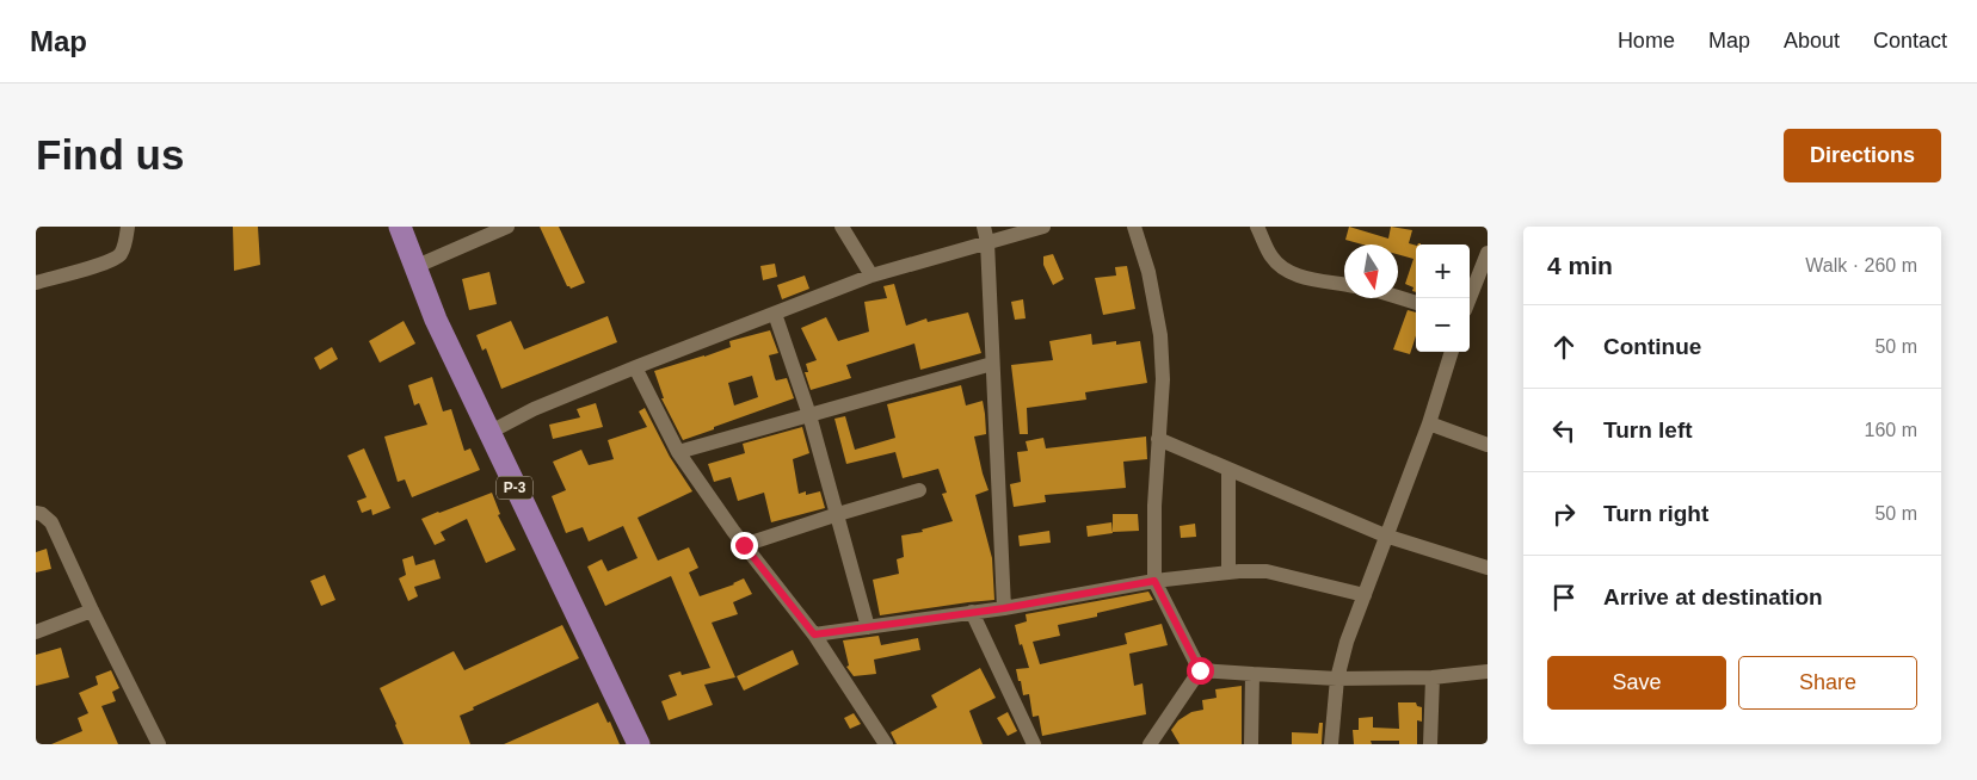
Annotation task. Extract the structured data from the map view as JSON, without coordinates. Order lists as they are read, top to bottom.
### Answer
{
  "streets": {
    "main road": ["P-3"]
  },
  "north": "bottom",
  "page": {
    "header": "Map",
    "nav": [
      "Home",
      "Map",
      "About",
      "Contact"
    ],
    "buttons": [
      "Directions",
      ["Save", "Share"]
    ],
    "title": "Find us",
    "heading": ["4 min", "Walk · 260 m"],
    "map_buttons": ["+", "−"],
    "list": [
      ["Continue", "50 m"],
      ["Turn left", "160 m"],
      ["Turn right", "50 m"],
      "Arrive at destination"
    ]
  }
}
